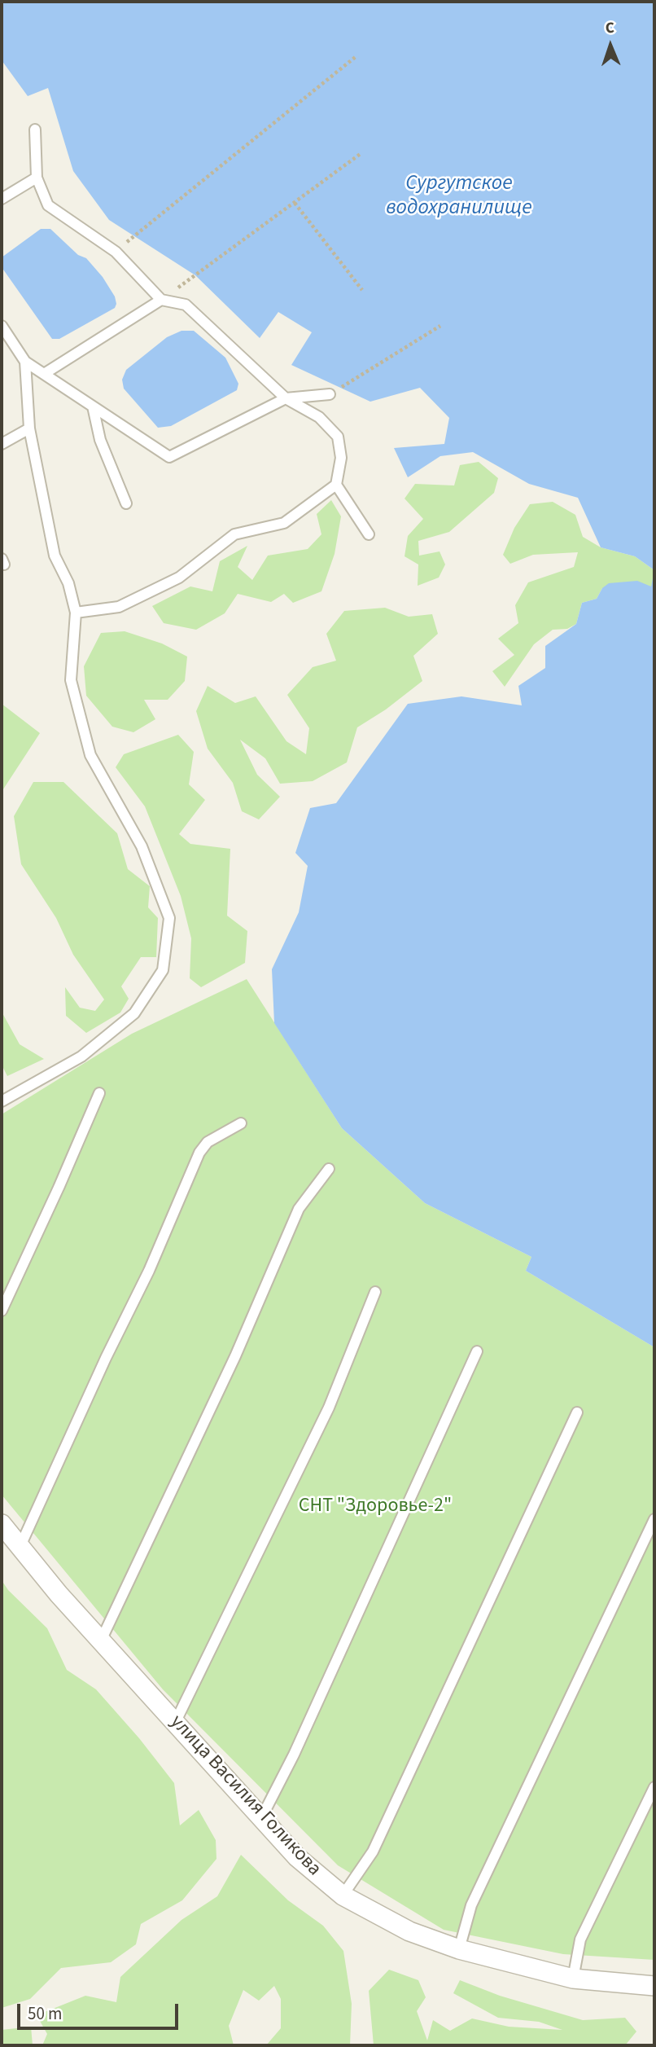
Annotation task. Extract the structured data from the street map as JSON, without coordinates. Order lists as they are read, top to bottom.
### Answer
{
  "streets": {
    "street": ["улица Василия Голикова"]
  },
  "water": ["Сургутское водохранилище"],
  "parks": ["СНТ \"Здоровье-2\""],
  "scale_bar": "50 m",
  "north": "top"
}
